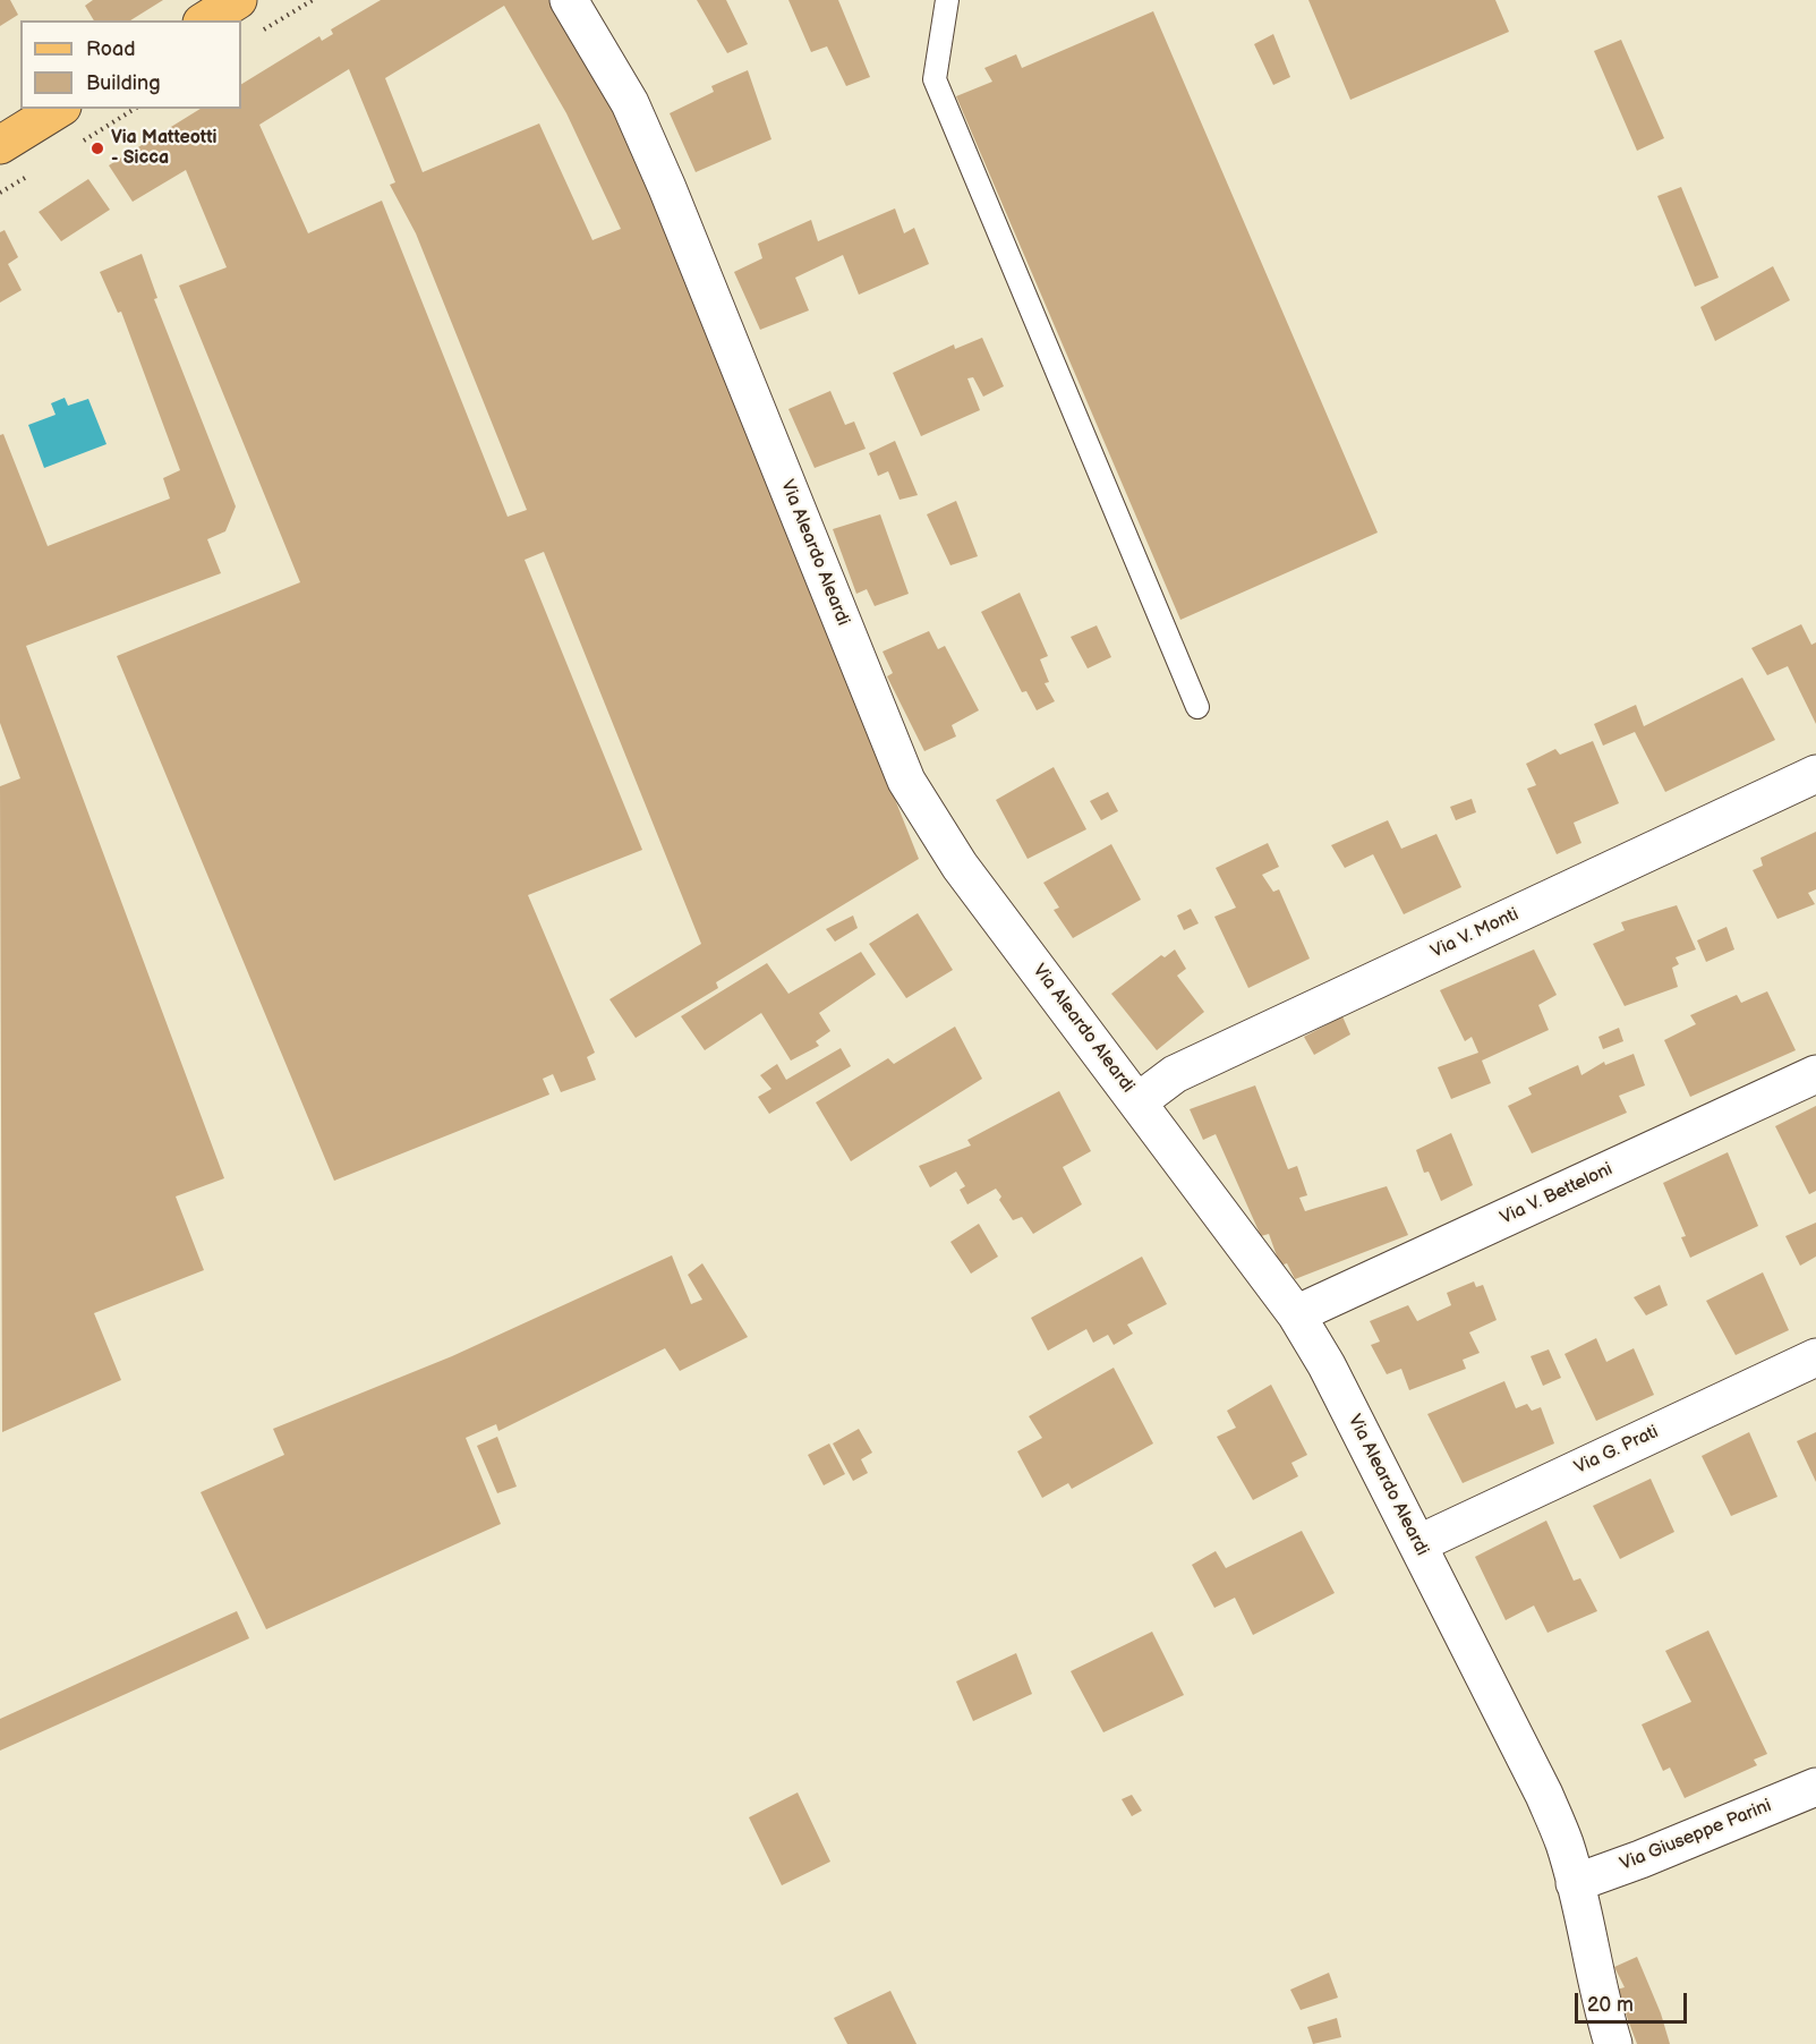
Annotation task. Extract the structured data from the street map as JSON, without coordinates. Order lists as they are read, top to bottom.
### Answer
{
  "streets": {
    "street": [
      "Via Aleardo Aleardi",
      "Via V. Monti",
      "Via V. Betteloni",
      "Via G. Prati",
      "Via Giuseppe Parini"
    ]
  },
  "crossings": [
    ["Via Aleardo Aleardi", "Via V. Monti"],
    ["Via Aleardo Aleardi", "Via V. Betteloni"],
    ["Via Aleardo Aleardi", "Via G. Prati"],
    ["Via Aleardo Aleardi", "Via Giuseppe Parini"]
  ],
  "places": ["Via Matteotti - Sicca"],
  "legend": ["Road", "Building"],
  "scale_bar": "20 m"
}
